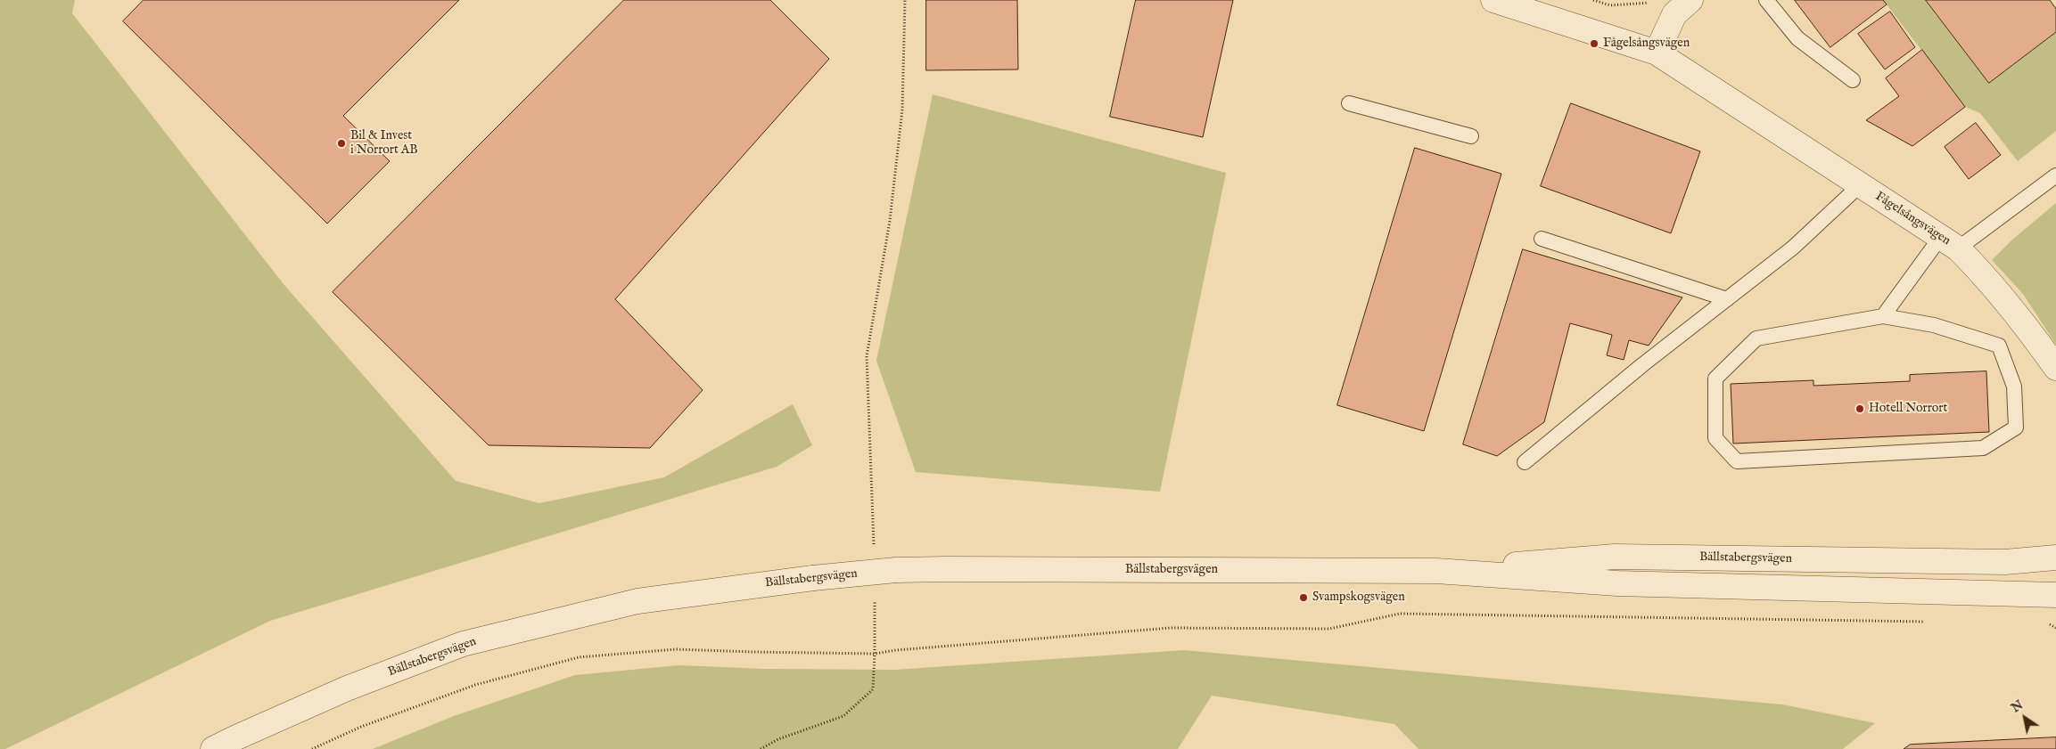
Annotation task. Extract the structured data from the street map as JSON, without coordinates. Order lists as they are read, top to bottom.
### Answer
{
  "streets": {
    "street": ["Fågelsångsvägen", "Bällstabergsvägen"]
  },
  "places": [
    "Fågelsångsvägen",
    "Bil & Invest i Norrort AB",
    "Hotell Norrort",
    "Svampskogsvägen"
  ],
  "north": "top left"
}
